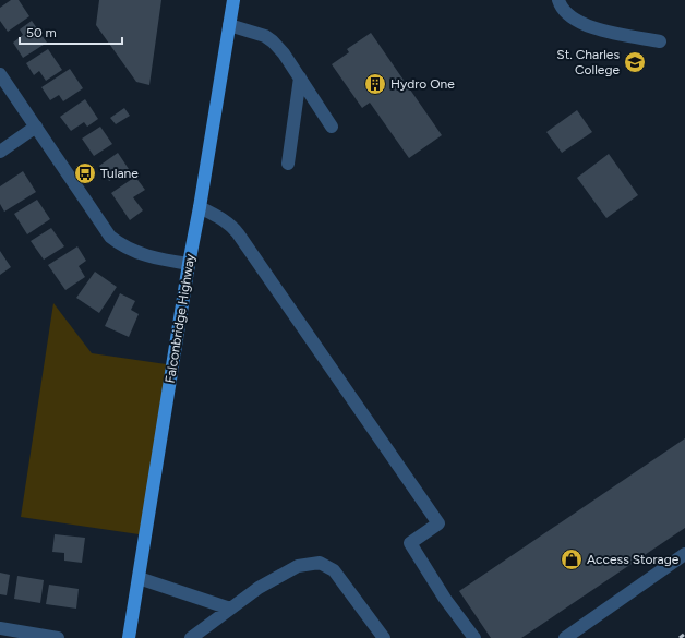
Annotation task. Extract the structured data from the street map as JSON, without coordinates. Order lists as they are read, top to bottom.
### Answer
{
  "streets": {
    "main road": ["Falconbridge Highway"]
  },
  "places": {
    "school or university": ["St. Charles College"],
    "building": ["Hydro One"],
    "bus stop": ["Tulane"],
    "shop": ["Access Storage"]
  },
  "scale_bar": "50 m"
}
